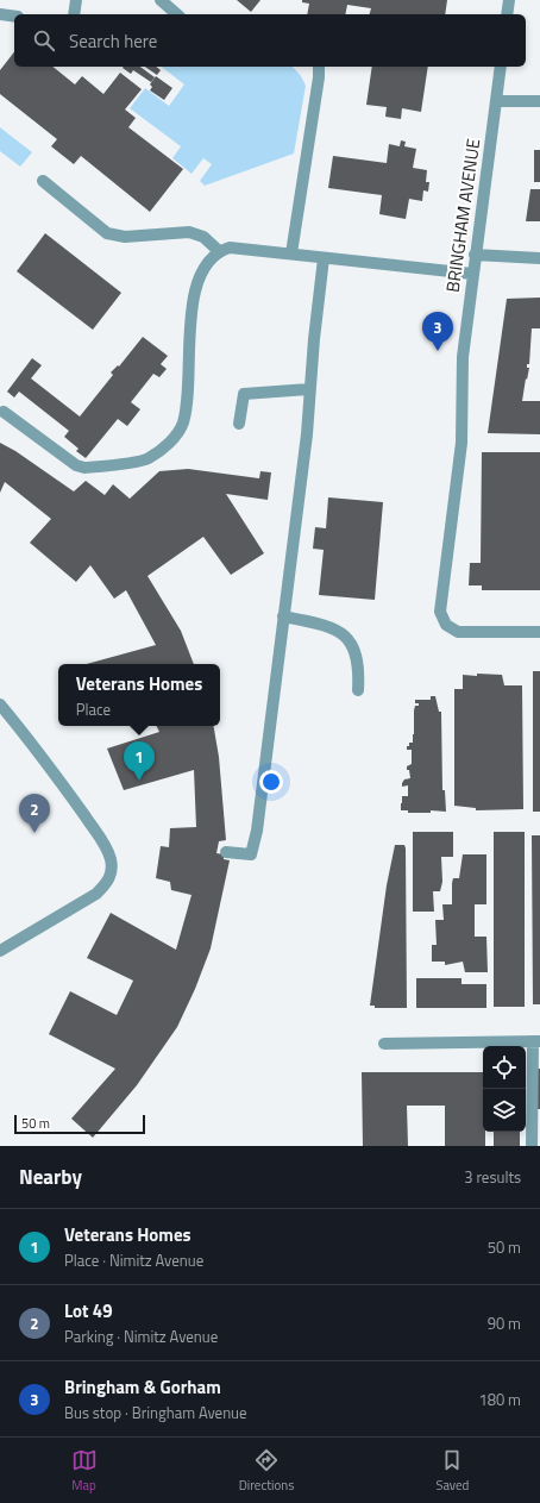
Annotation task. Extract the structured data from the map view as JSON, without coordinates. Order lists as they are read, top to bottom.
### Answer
{
  "streets": {
    "street": ["BRINGHAM AVENUE"]
  },
  "scale_bar": "50 m",
  "page": {
    "search": "Search here",
    "pins": ["3", "1", "2"],
    "popup": ["Veterans Homes", "Place"],
    "scale": "50 m",
    "heading": ["Nearby", "3 results"],
    "list": [
      {
        "mark": "1",
        "name": "Veterans Homes",
        "note": "Place · Nimitz Avenue",
        "value": "50 m"
      },
      {
        "mark": "2",
        "name": "Lot 49",
        "note": "Parking · Nimitz Avenue",
        "value": "90 m"
      },
      {
        "mark": "3",
        "name": "Bringham & Gorham",
        "note": "Bus stop · Bringham Avenue",
        "value": "180 m"
      }
    ],
    "nav": ["Map", "Directions", "Saved"]
  }
}
